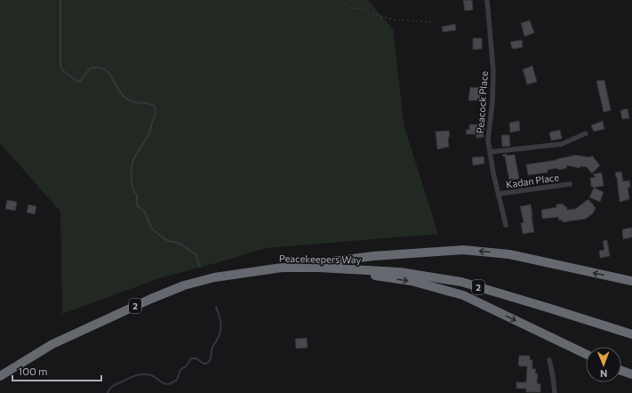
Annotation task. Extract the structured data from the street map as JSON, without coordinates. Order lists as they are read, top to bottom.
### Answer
{
  "streets": {
    "highway": ["Peacekeepers Way", "2"],
    "street": ["Peacock Place", "Kadan Place"]
  },
  "crossings": [
    ["Peacock Place", "Kadan Place"]
  ],
  "scale_bar": "100 m",
  "north": "bottom"
}
